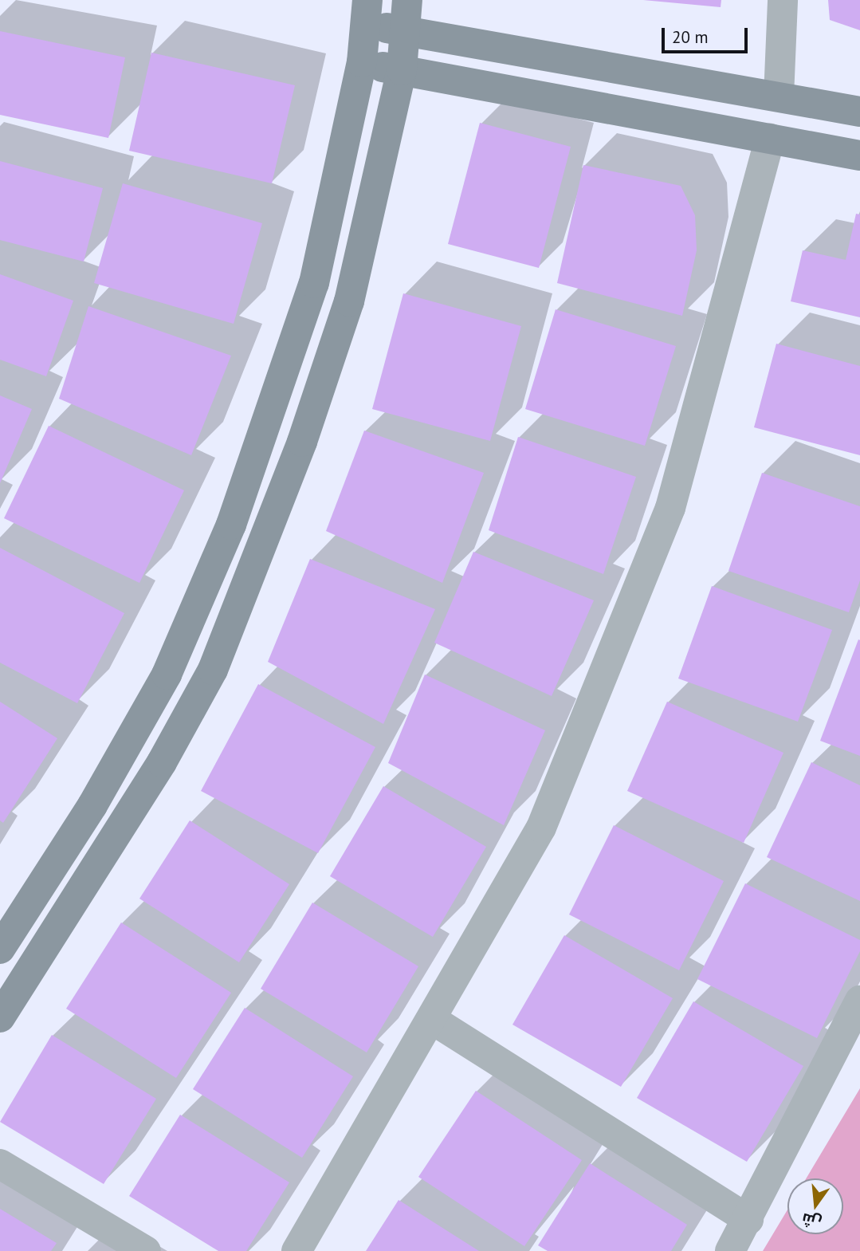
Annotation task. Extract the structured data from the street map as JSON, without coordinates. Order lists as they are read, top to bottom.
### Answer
{
  "scale_bar": "20 m",
  "north": "bottom"
}
